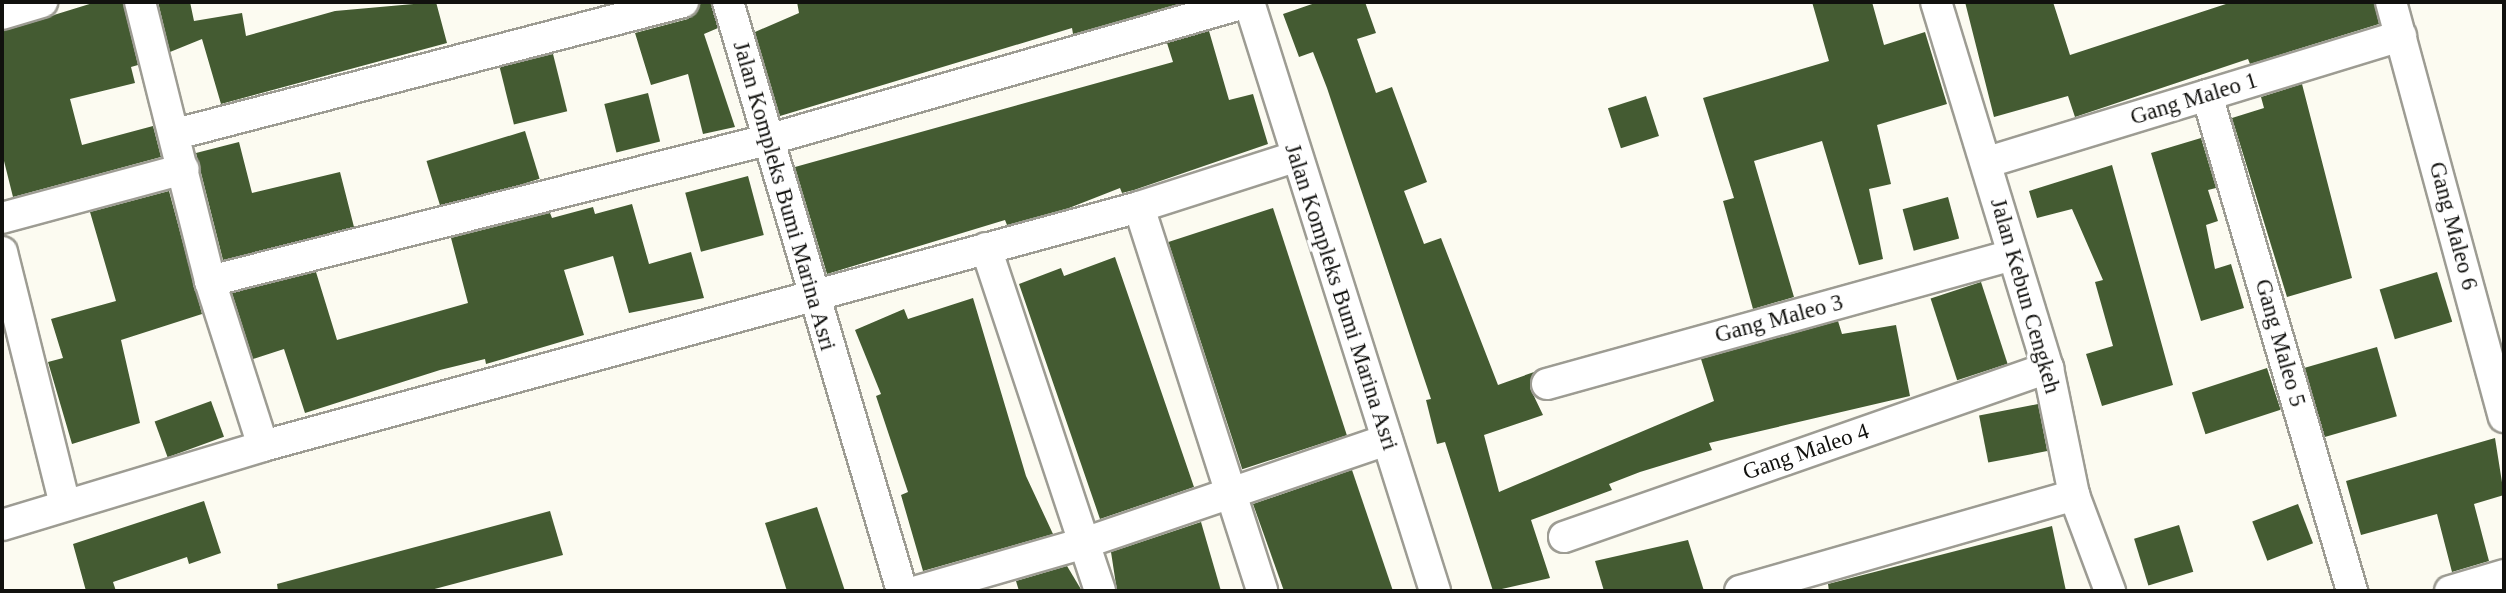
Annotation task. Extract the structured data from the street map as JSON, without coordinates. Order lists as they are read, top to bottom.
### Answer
{
  "streets": {
    "street": [
      "Gang Maleo 1",
      "Jalan Kompleks Bumi Marina Asri",
      "Gang Maleo 6",
      "Jalan Kebun Cengkeh",
      "Gang Maleo 3",
      "Gang Maleo 5",
      "Gang Maleo 4"
    ]
  },
  "crossings": [
    ["Gang Maleo 1", "Gang Maleo 6"],
    ["Gang Maleo 1", "Jalan Kebun Cengkeh"],
    ["Gang Maleo 1", "Gang Maleo 5"],
    ["Jalan Kebun Cengkeh", "Gang Maleo 3"],
    ["Jalan Kebun Cengkeh", "Gang Maleo 4"]
  ]
}
